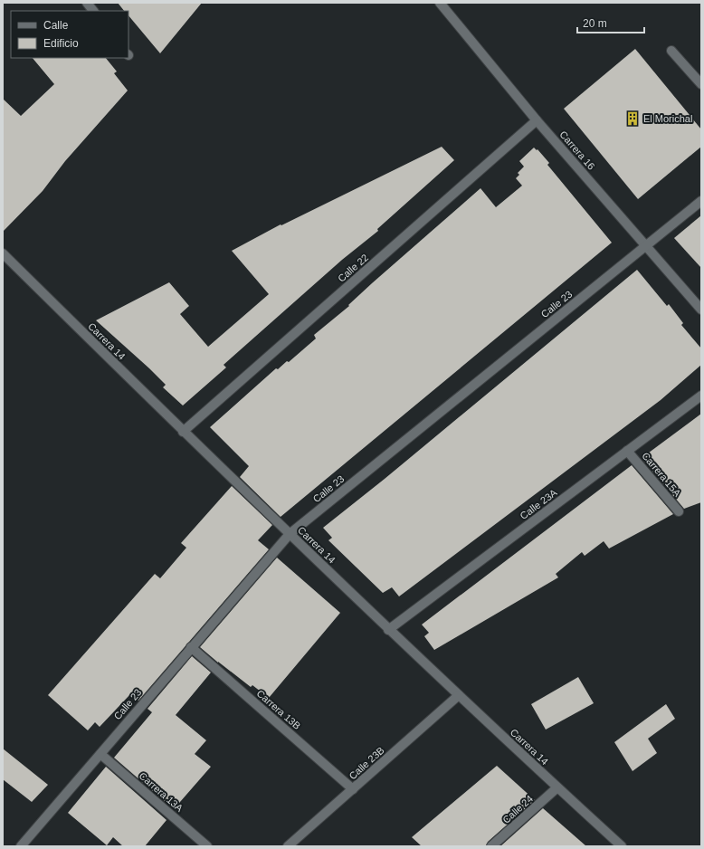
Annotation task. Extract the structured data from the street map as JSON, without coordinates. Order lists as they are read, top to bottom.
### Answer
{
  "streets": {
    "street": [
      "Carrera 16",
      "Calle 22",
      "Calle 23",
      "Carrera 14",
      "Carrera 15A",
      "Calle 23A",
      "Carrera 13B",
      "Calle 23B",
      "Carrera 13A",
      "Calle 24"
    ]
  },
  "crossings": [
    ["Carrera 16", "Calle 22"],
    ["Carrera 16", "Calle 23"],
    ["Calle 22", "Carrera 14"],
    ["Calle 23", "Carrera 14"],
    ["Calle 23", "Carrera 13B"],
    ["Calle 23", "Carrera 13A"],
    ["Carrera 14", "Calle 23A"],
    ["Carrera 14", "Calle 23B"],
    ["Carrera 14", "Calle 24"],
    ["Carrera 15A", "Calle 23A"],
    ["Carrera 13B", "Calle 23B"]
  ],
  "places": {
    "building": ["El Morichal"]
  },
  "legend": ["Calle", "Edificio"],
  "scale_bar": "20 m"
}
